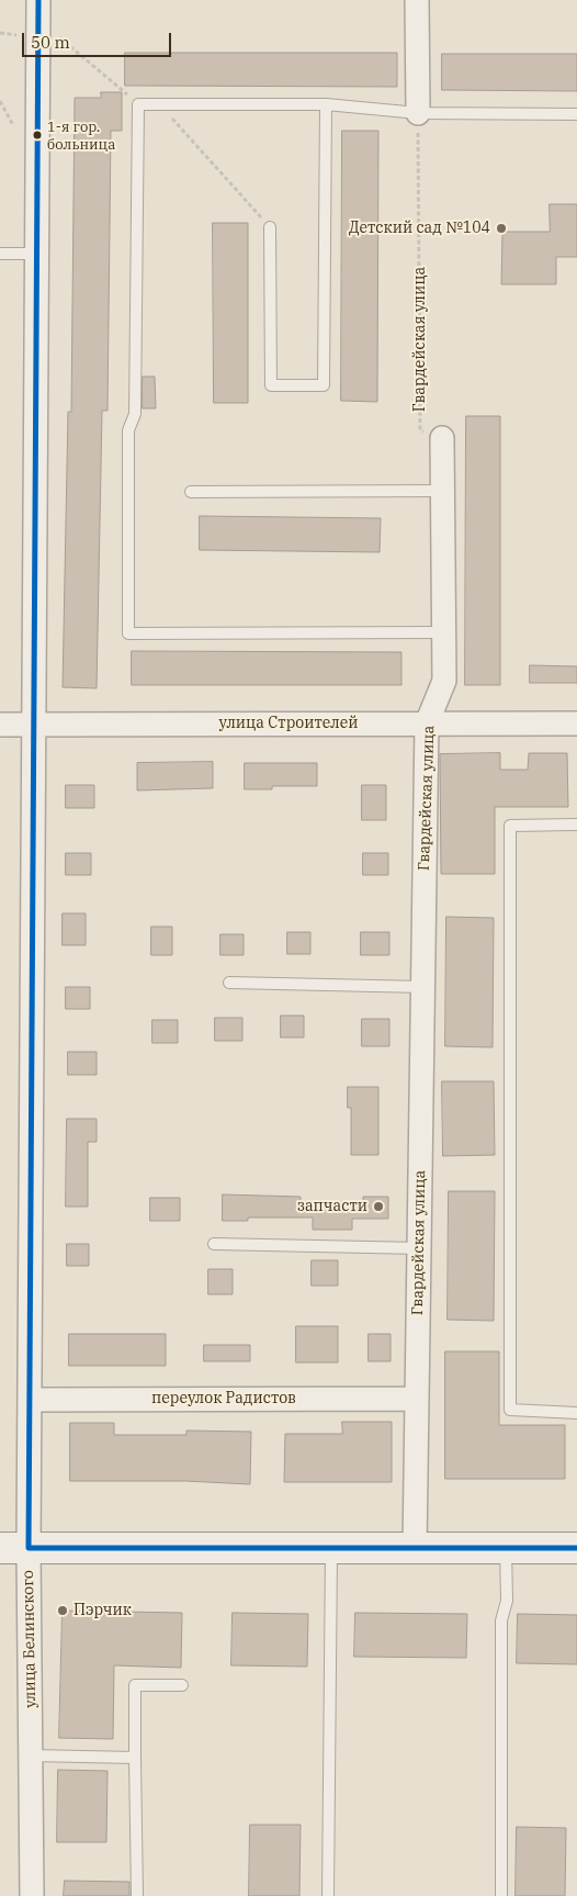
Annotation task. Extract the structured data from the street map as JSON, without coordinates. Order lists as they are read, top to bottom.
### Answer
{
  "streets": {
    "street": [
      "Гвардейская улица",
      "улица Строителей",
      "переулок Радистов",
      "улица Белинского"
    ]
  },
  "crossings": [
    ["Гвардейская улица", "улица Строителей"],
    ["Гвардейская улица", "переулок Радистов"],
    ["улица Строителей", "улица Белинского"],
    ["переулок Радистов", "улица Белинского"]
  ],
  "places": [
    "1-я гор. больница",
    "Детский сад №104",
    "запчасти",
    "Пэрчик"
  ],
  "scale_bar": "50 m"
}
